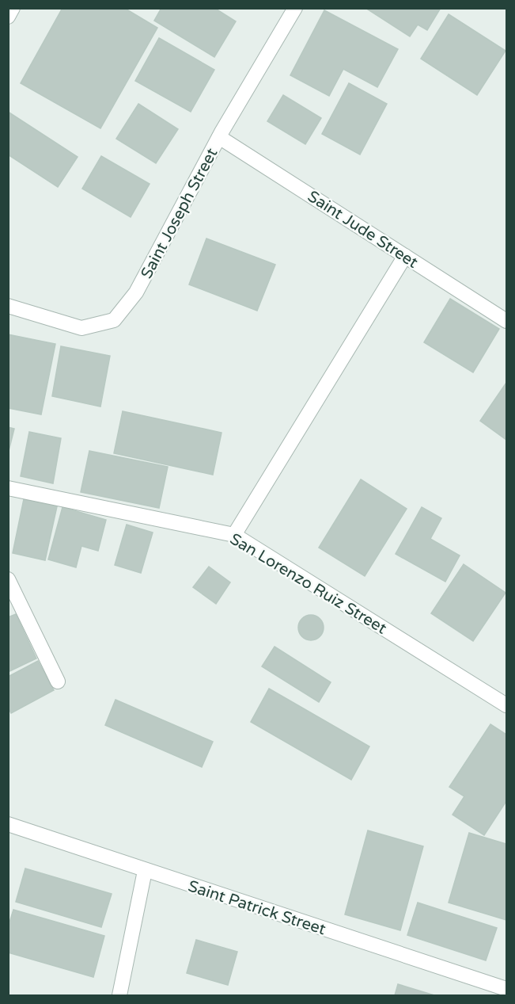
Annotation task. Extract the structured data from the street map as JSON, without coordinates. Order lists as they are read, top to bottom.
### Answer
{
  "streets": {
    "street": [
      "Saint Joseph Street",
      "Saint Jude Street",
      "San Lorenzo Ruiz Street",
      "Saint Patrick Street"
    ]
  },
  "crossings": [
    ["Saint Joseph Street", "Saint Jude Street"]
  ]
}
